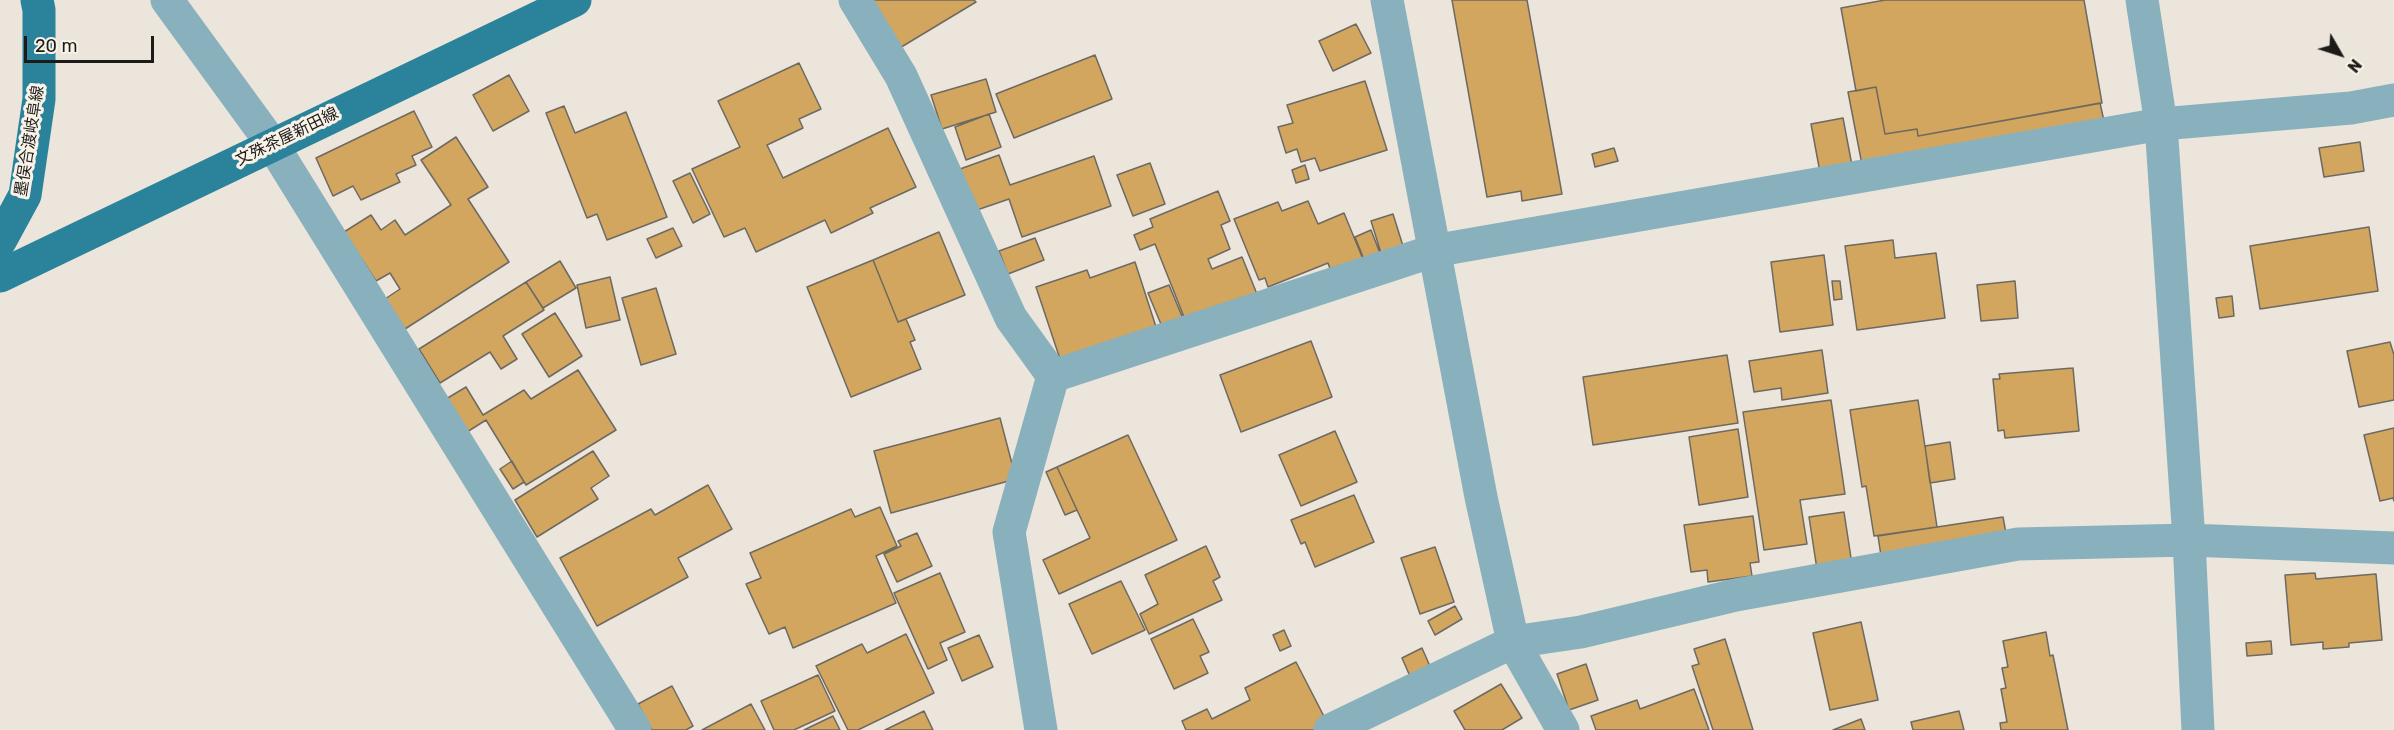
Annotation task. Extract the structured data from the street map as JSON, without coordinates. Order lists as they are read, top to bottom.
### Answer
{
  "streets": {
    "main road": ["文殊茶屋新田線", "墨俣合渡岐阜線"]
  },
  "scale_bar": "20 m",
  "north": "bottom right"
}
